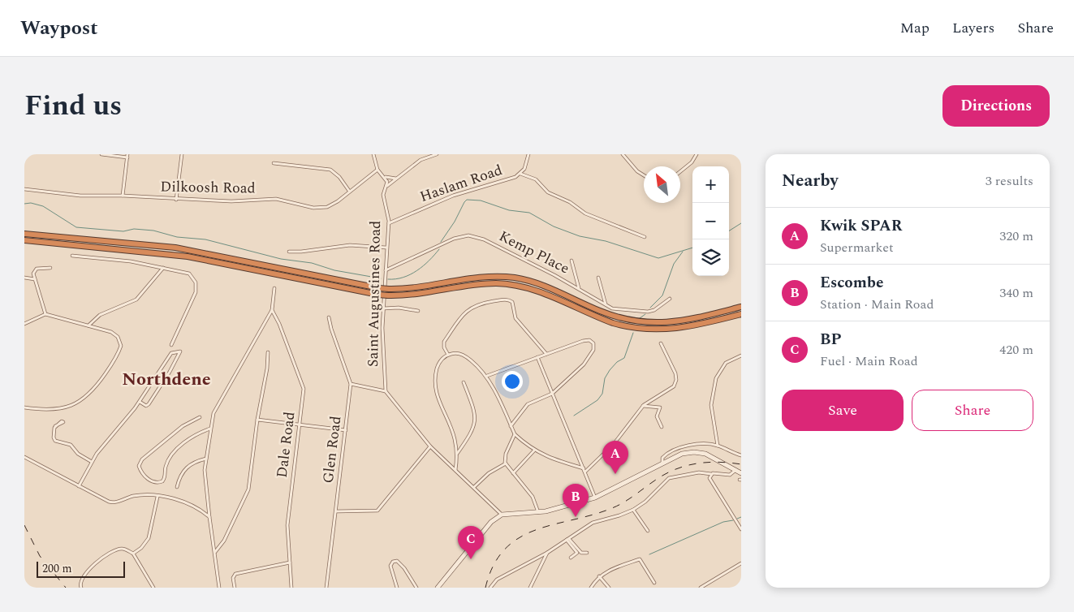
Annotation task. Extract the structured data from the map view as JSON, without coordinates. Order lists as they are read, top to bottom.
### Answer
{
  "streets": {
    "street": [
      "Haslam Road",
      "Dilkoosh Road",
      "Kemp Place",
      "Saint Augustines Road",
      "Dale Road",
      "Glen Road"
    ]
  },
  "crossings": [
    ["Haslam Road", "Saint Augustines Road"],
    ["Kemp Place", "Saint Augustines Road"]
  ],
  "districts": ["Northdene"],
  "scale_bar": "200 m",
  "north": "top left",
  "page": {
    "header": "Waypost",
    "nav": ["Map", "Layers", "Share"],
    "title": "Find us",
    "buttons": [
      "Directions",
      ["Save", "Share"]
    ],
    "heading": ["Nearby", "3 results"],
    "map_buttons": ["+", "−"],
    "list": [
      {
        "mark": "A",
        "name": "Kwik SPAR",
        "note": "Supermarket",
        "value": "320 m"
      },
      {
        "mark": "B",
        "name": "Escombe",
        "note": "Station · Main Road",
        "value": "340 m"
      },
      {
        "mark": "C",
        "name": "BP",
        "note": "Fuel · Main Road",
        "value": "420 m"
      }
    ],
    "pins": ["A", "B", "C"],
    "scale": "200 m"
  }
}
